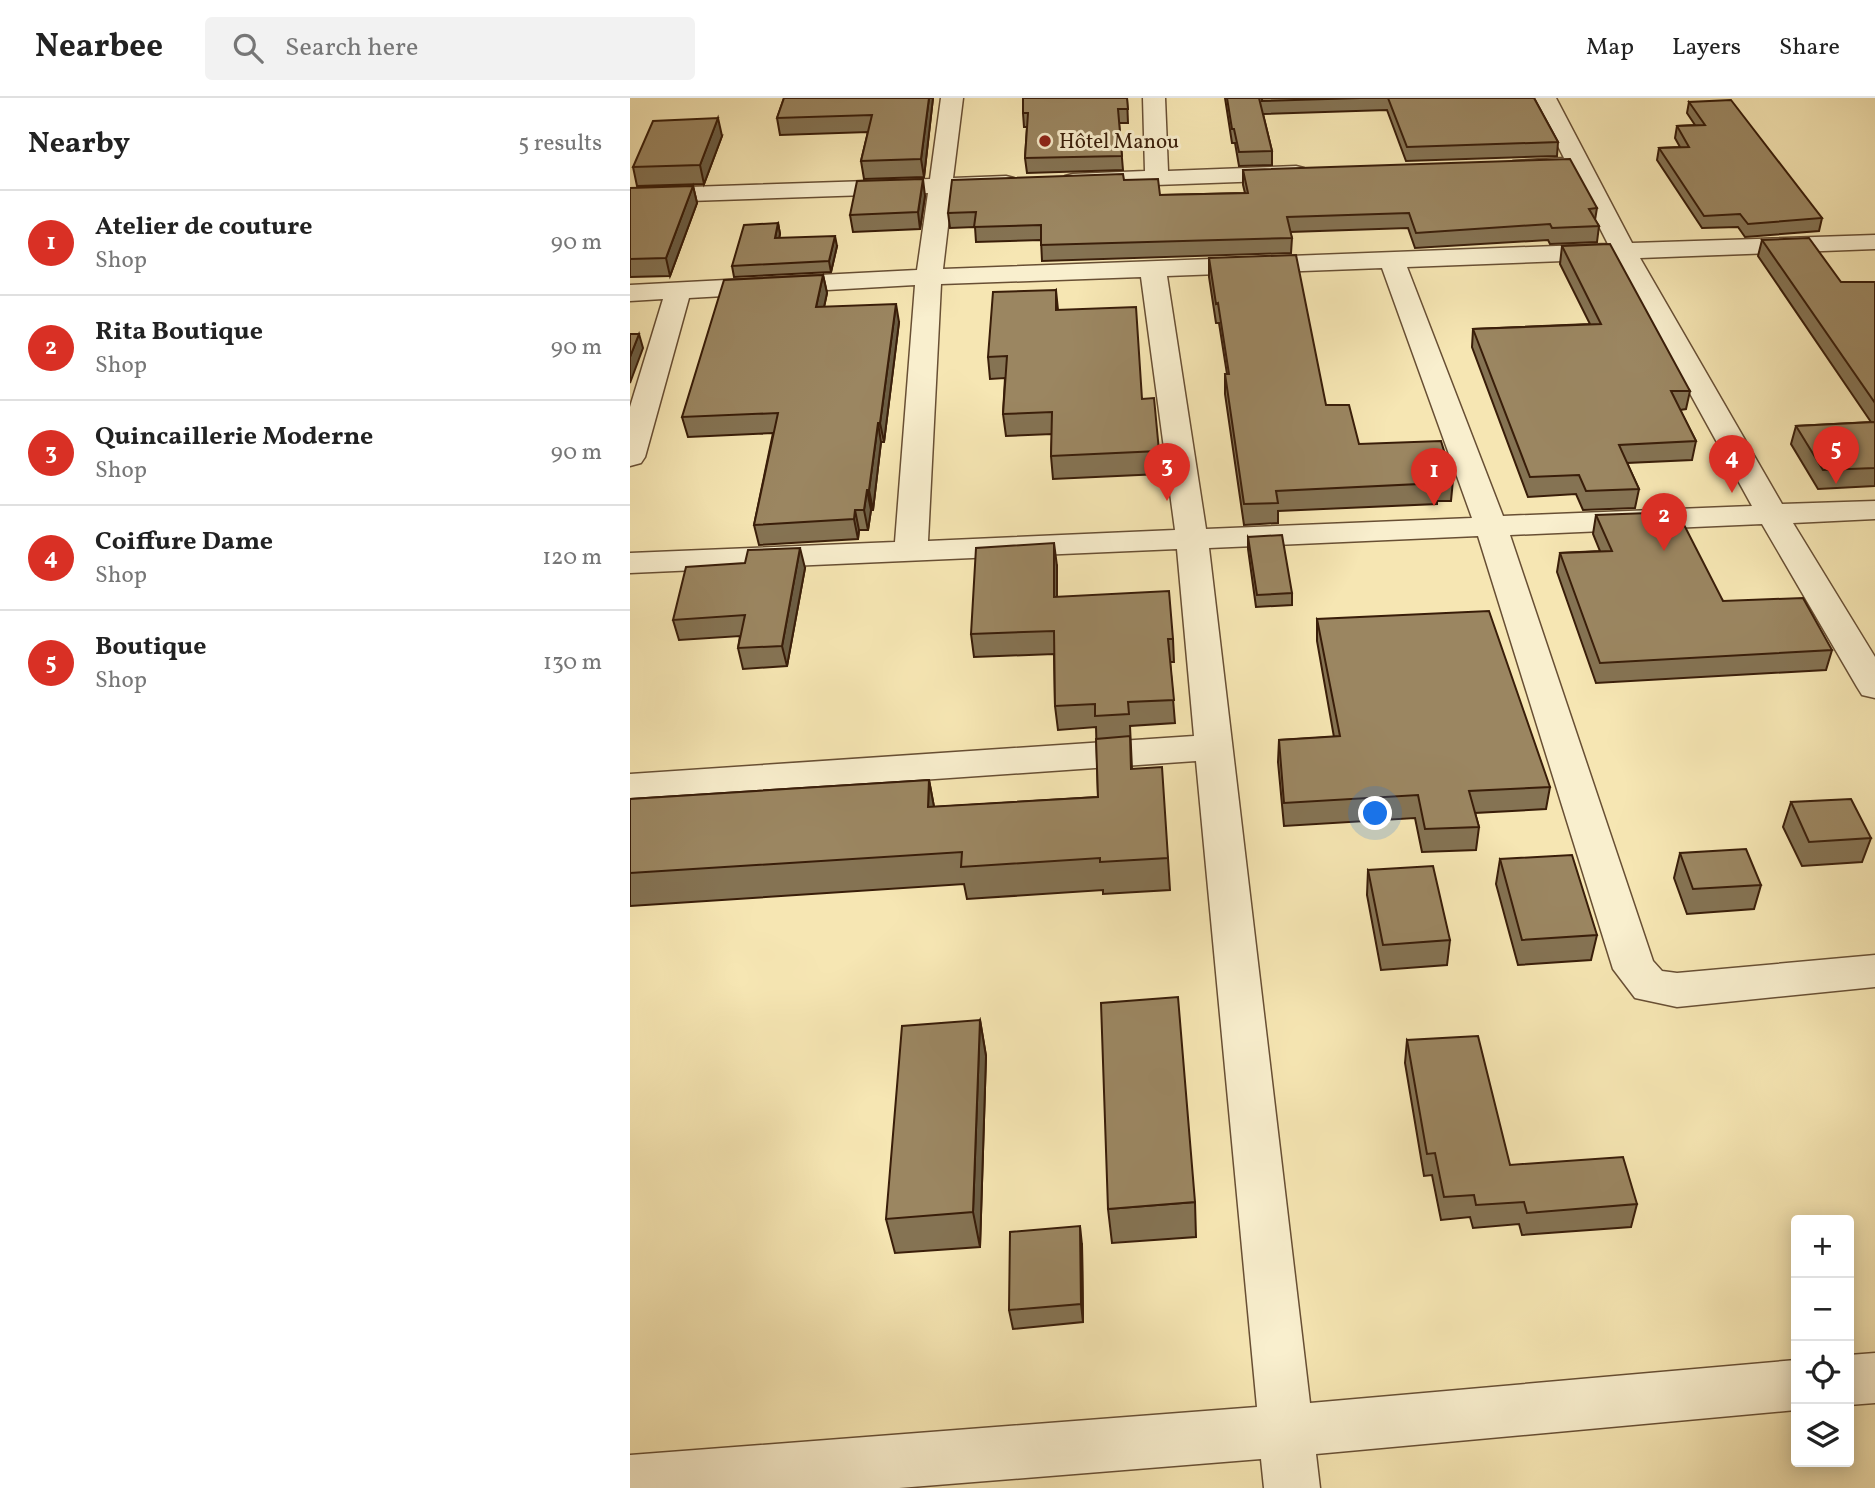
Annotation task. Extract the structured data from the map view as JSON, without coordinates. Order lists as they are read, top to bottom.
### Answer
{
  "places": ["Hôtel Manou"],
  "page": {
    "header": "Nearbee",
    "search": "Search here",
    "nav": ["Map", "Layers", "Share"],
    "heading": ["Nearby", "5 results"],
    "list": [
      {
        "mark": "1",
        "name": "Atelier de couture",
        "note": "Shop",
        "value": "90 m"
      },
      {
        "mark": "2",
        "name": "Rita Boutique",
        "note": "Shop",
        "value": "90 m"
      },
      {
        "mark": "3",
        "name": "Quincaillerie Moderne",
        "note": "Shop",
        "value": "90 m"
      },
      {
        "mark": "4",
        "name": "Coiffure Dame",
        "note": "Shop",
        "value": "120 m"
      },
      {
        "mark": "5",
        "name": "Boutique",
        "note": "Shop",
        "value": "130 m"
      }
    ],
    "pins": [
      "5",
      "4",
      "3",
      "1",
      "2"
    ],
    "map_buttons": ["+", "−"]
  }
}
